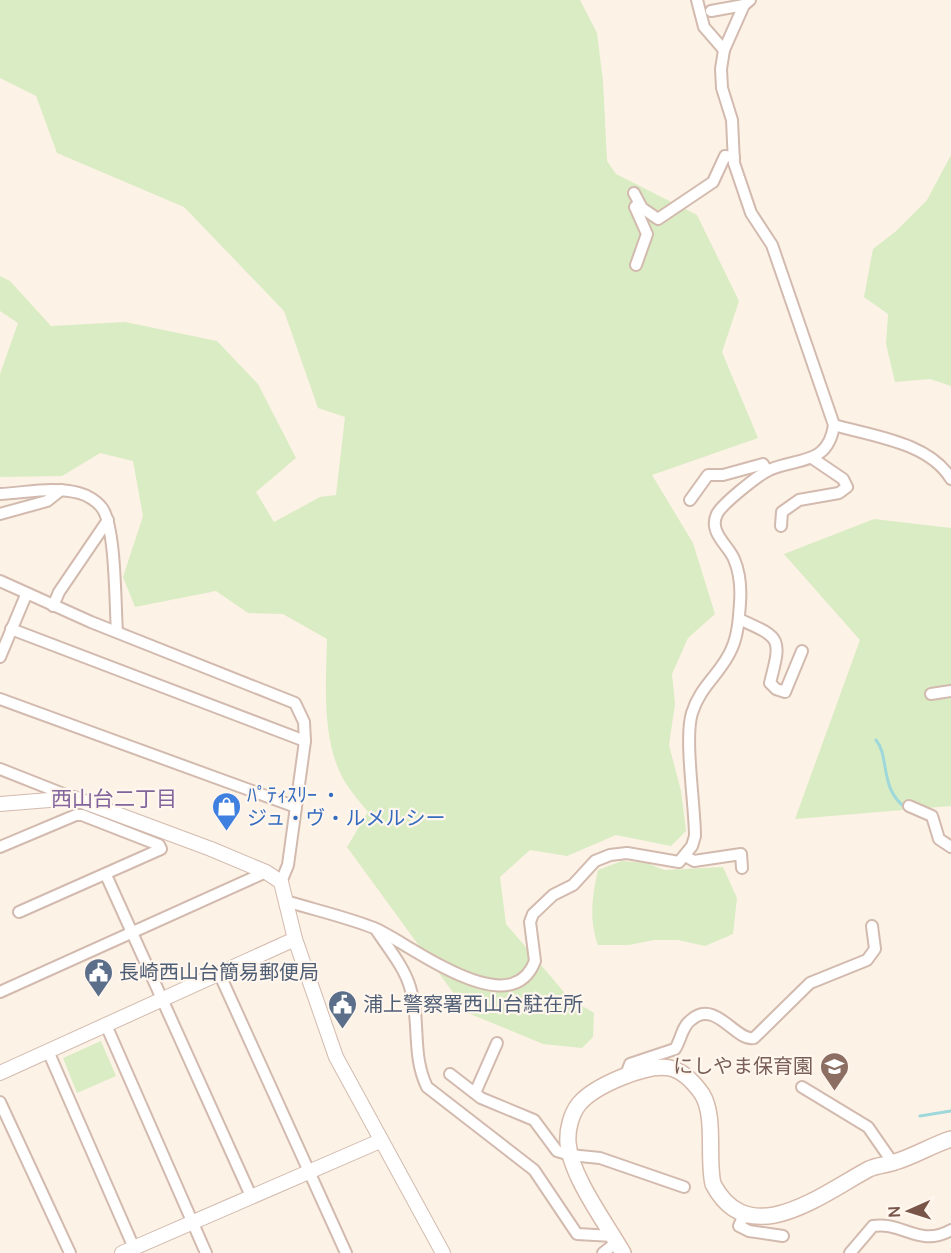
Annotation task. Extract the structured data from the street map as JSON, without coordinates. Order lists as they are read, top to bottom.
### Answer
{
  "districts": ["西山台二丁目"],
  "places": {
    "shop": ["ﾊﾟﾃｨｽﾘｰ ・ ジュ・ヴ・ルメルシー"],
    "public building": ["長崎西山台簡易郵便局", "浦上警察署西山台駐在所"],
    "school or university": ["にしやま保育園"]
  },
  "north": "left"
}
